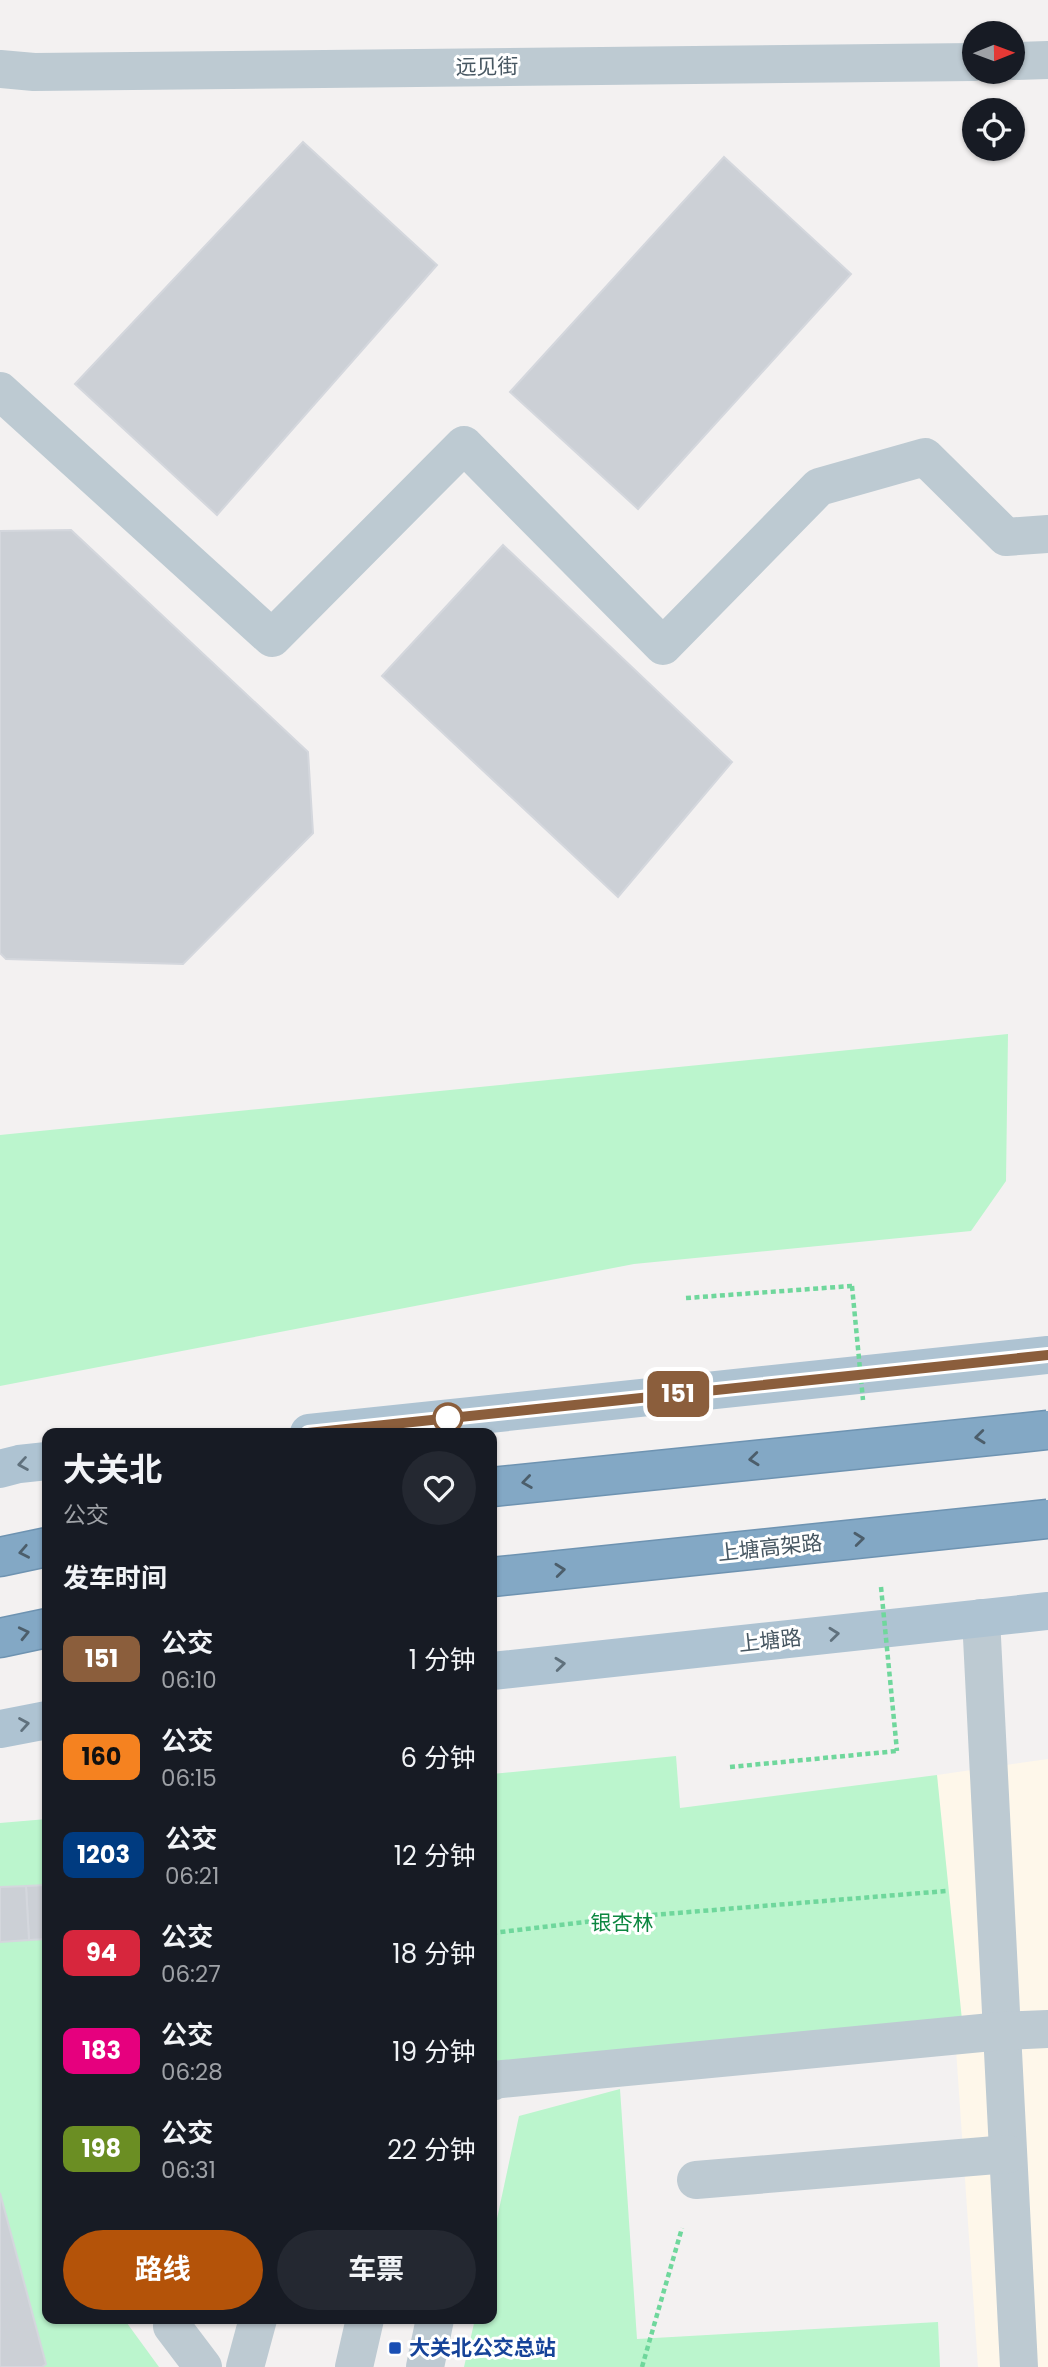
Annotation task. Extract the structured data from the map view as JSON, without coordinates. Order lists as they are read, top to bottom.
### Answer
{
  "streets": {
    "highway": ["上塘高架路"],
    "main road": ["上塘路"],
    "street": ["远见街"]
  },
  "parks": ["银杏林"],
  "places": {
    "transit": ["大关北公交总站"]
  },
  "lines": ["bus line 151"],
  "north": "right",
  "page": {
    "on_map": "151",
    "heading": [
      ["大关北", "公交"],
      "发车时间"
    ],
    "list": [
      {
        "mark": "151",
        "name": "公交",
        "note": "06:10",
        "value": "1 分钟"
      },
      {
        "mark": "160",
        "name": "公交",
        "note": "06:15",
        "value": "6 分钟"
      },
      {
        "mark": "1203",
        "name": "公交",
        "note": "06:21",
        "value": "12 分钟"
      },
      {
        "mark": "94",
        "name": "公交",
        "note": "06:27",
        "value": "18 分钟"
      },
      {
        "mark": "183",
        "name": "公交",
        "note": "06:28",
        "value": "19 分钟"
      },
      {
        "mark": "198",
        "name": "公交",
        "note": "06:31",
        "value": "22 分钟"
      }
    ],
    "buttons": ["路线", "车票"]
  }
}
